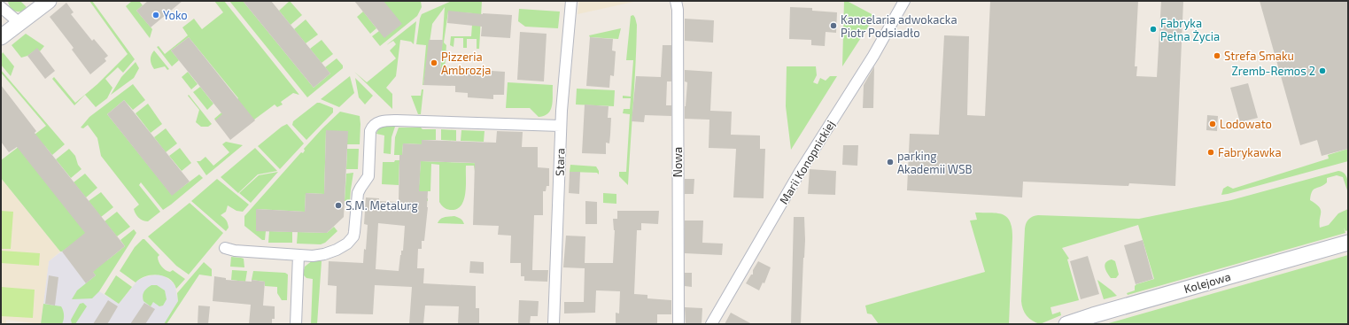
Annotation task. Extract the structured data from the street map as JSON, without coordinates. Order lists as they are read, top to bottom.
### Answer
{
  "streets": {
    "street": [
      "Stara",
      "Nowa",
      "Marii Konopnickiej",
      "Kolejowa"
    ]
  },
  "places": [
    "Yoko",
    "Kancelaria adwokacka Piotr Podsiadło",
    "Fabryka Pełna Życia",
    "Strefa Smaku",
    "Pizzeria Ambrozja",
    "Zremb-Remos 2",
    "Lodowato",
    "Fabrykawka",
    "parking Akademii WSB",
    "S.M. Metalurg"
  ]
}
